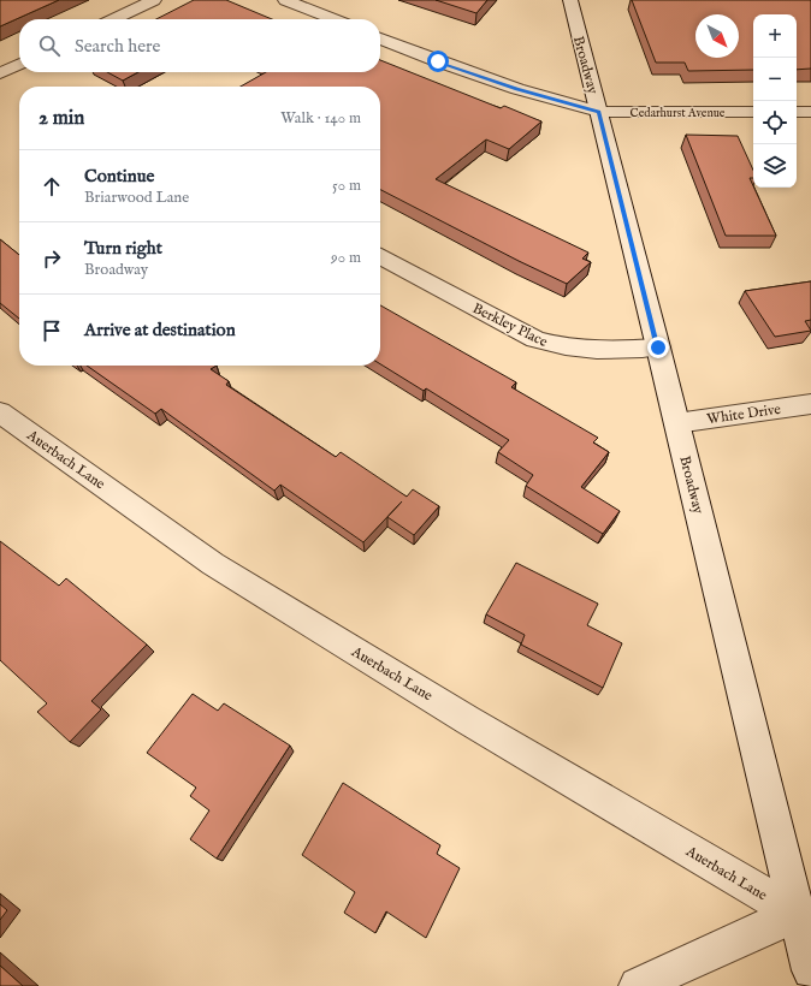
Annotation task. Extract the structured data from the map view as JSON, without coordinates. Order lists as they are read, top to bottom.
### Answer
{
  "streets": {
    "street": [
      "Broadway",
      "Cedarhurst Avenue",
      "Berkley Place",
      "White Drive",
      "Auerbach Lane"
    ]
  },
  "crossings": [
    ["Broadway", "Cedarhurst Avenue"],
    ["Broadway", "Berkley Place"],
    ["Broadway", "White Drive"],
    ["Broadway", "Auerbach Lane"]
  ],
  "north": "bottom right",
  "page": {
    "map_buttons": ["+", "−"],
    "search": "Search here",
    "heading": ["2 min", "Walk · 140 m"],
    "list": [
      ["Continue", "Briarwood Lane", "50 m"],
      ["Turn right", "Broadway", "90 m"],
      "Arrive at destination"
    ]
  }
}
